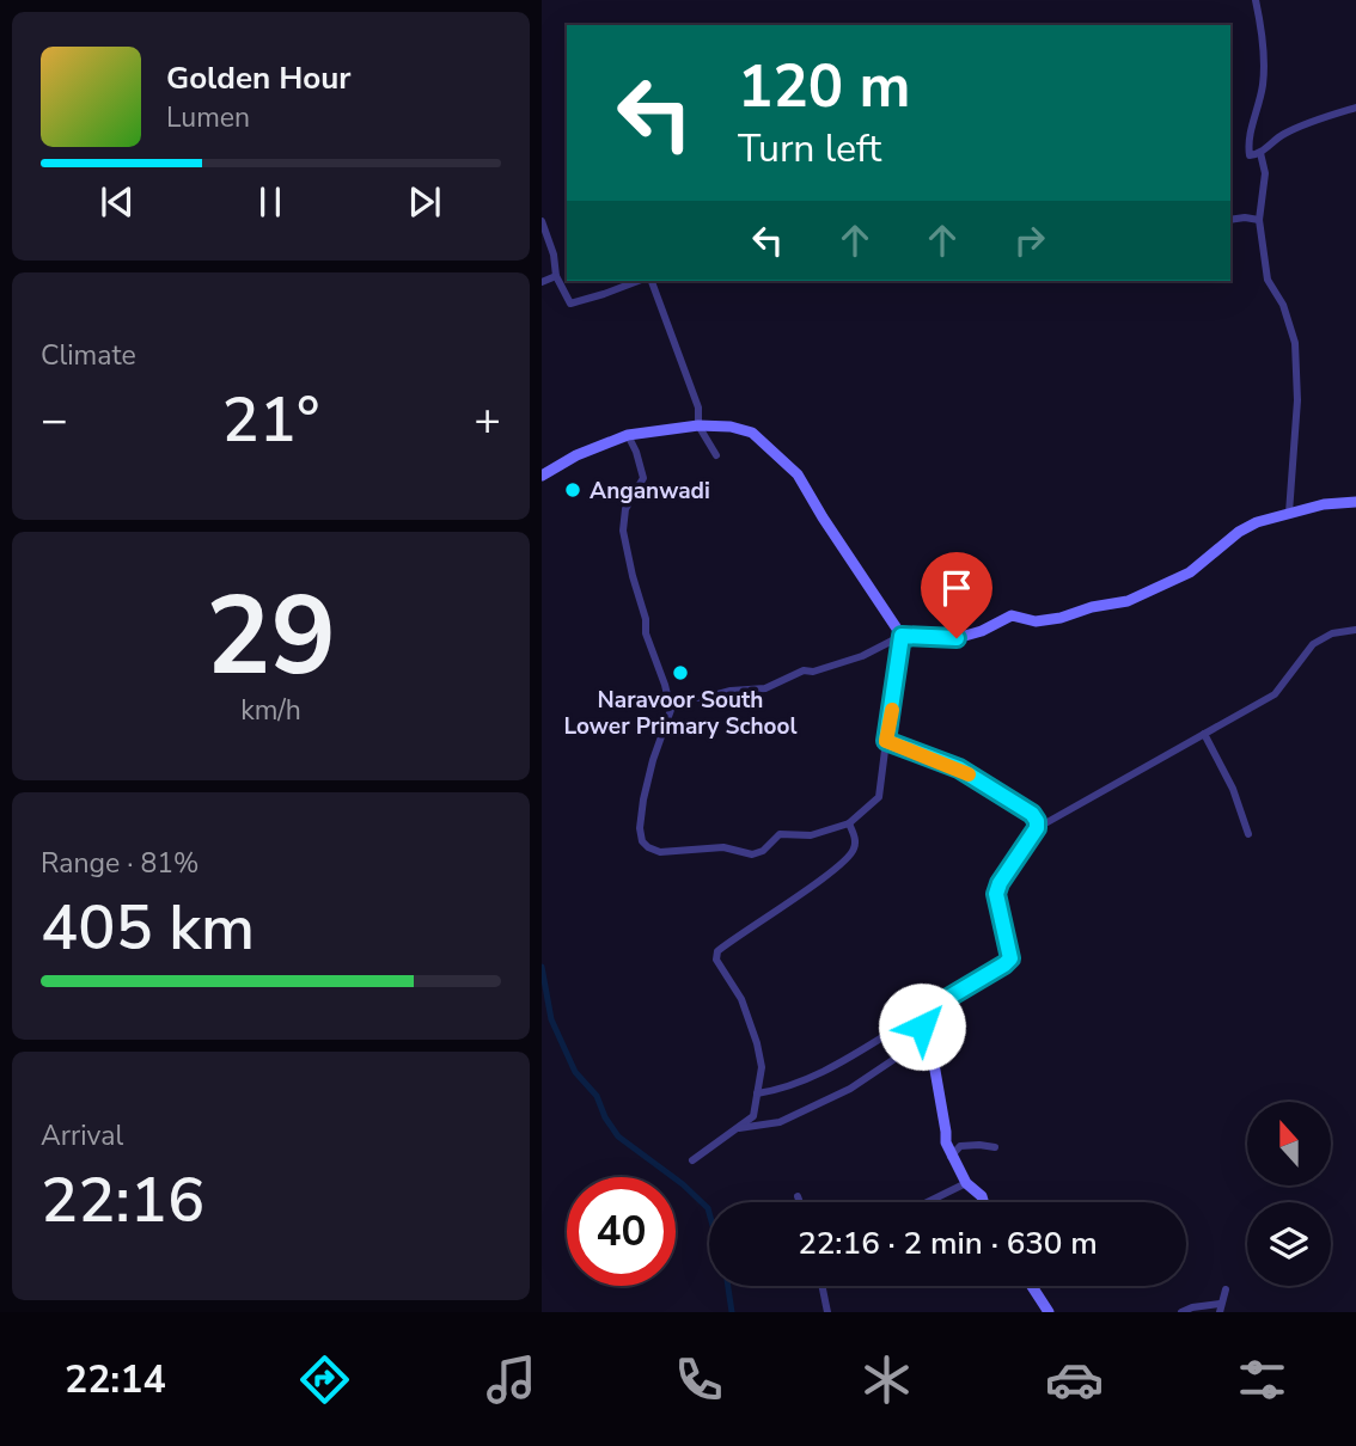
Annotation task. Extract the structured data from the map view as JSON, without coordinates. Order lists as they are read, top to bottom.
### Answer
{
  "places": ["Anganwadi", "Naravoor South Lower Primary School"],
  "north": "top",
  "page": {
    "turn": ["120 m", "Turn left"],
    "song": ["Golden Hour", "Lumen"],
    "tile": [
      "Climate",
      ["29", "km/h"],
      ["Range · 81%", "405 km"],
      ["Arrival", "22:16"]
    ],
    "heat": ["−", "21°", "+"],
    "limit": "40",
    "trip": "22:16 · 2 min · 630 m",
    "tabs": "22:14"
  }
}
